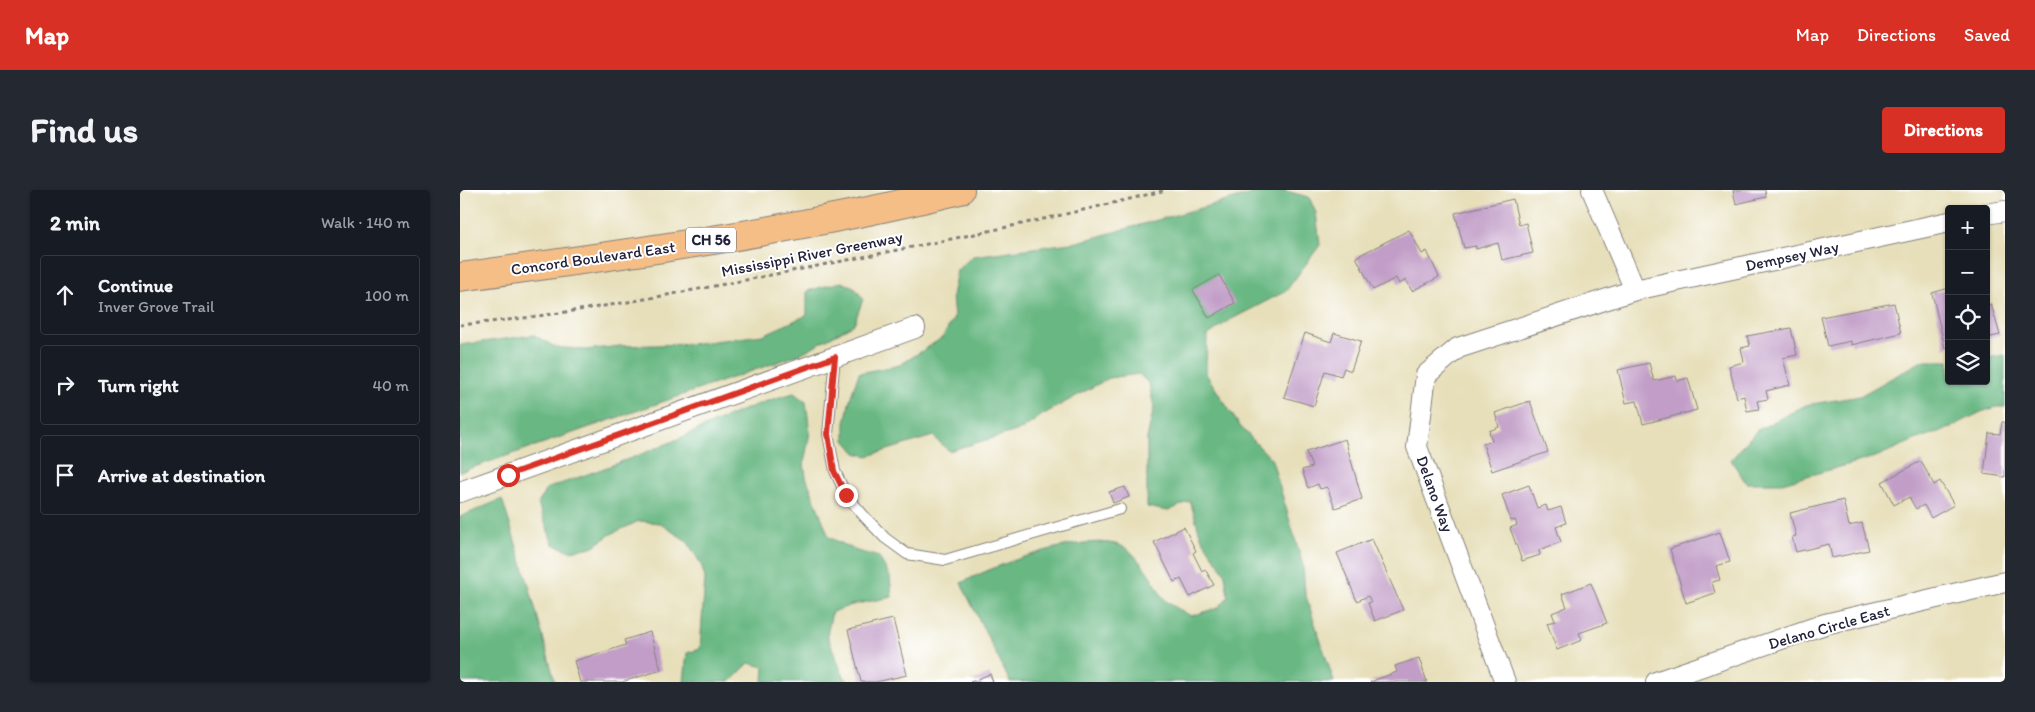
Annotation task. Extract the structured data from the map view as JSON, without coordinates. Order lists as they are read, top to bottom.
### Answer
{
  "streets": {
    "main road": ["CH 56", "Concord Boulevard East"],
    "street": ["Dempsey Way", "Delano Way", "Delano Circle East"],
    "path": ["Mississippi River Greenway"]
  },
  "crossings": [
    ["Dempsey Way", "Delano Way"]
  ],
  "page": {
    "header": "Map",
    "nav": ["Map", "Directions", "Saved"],
    "buttons": "Directions",
    "title": "Find us",
    "heading": ["2 min", "Walk · 140 m"],
    "map_buttons": ["+", "−"],
    "list": [
      ["Continue", "Inver Grove Trail", "100 m"],
      ["Turn right", "40 m"],
      "Arrive at destination"
    ]
  }
}
